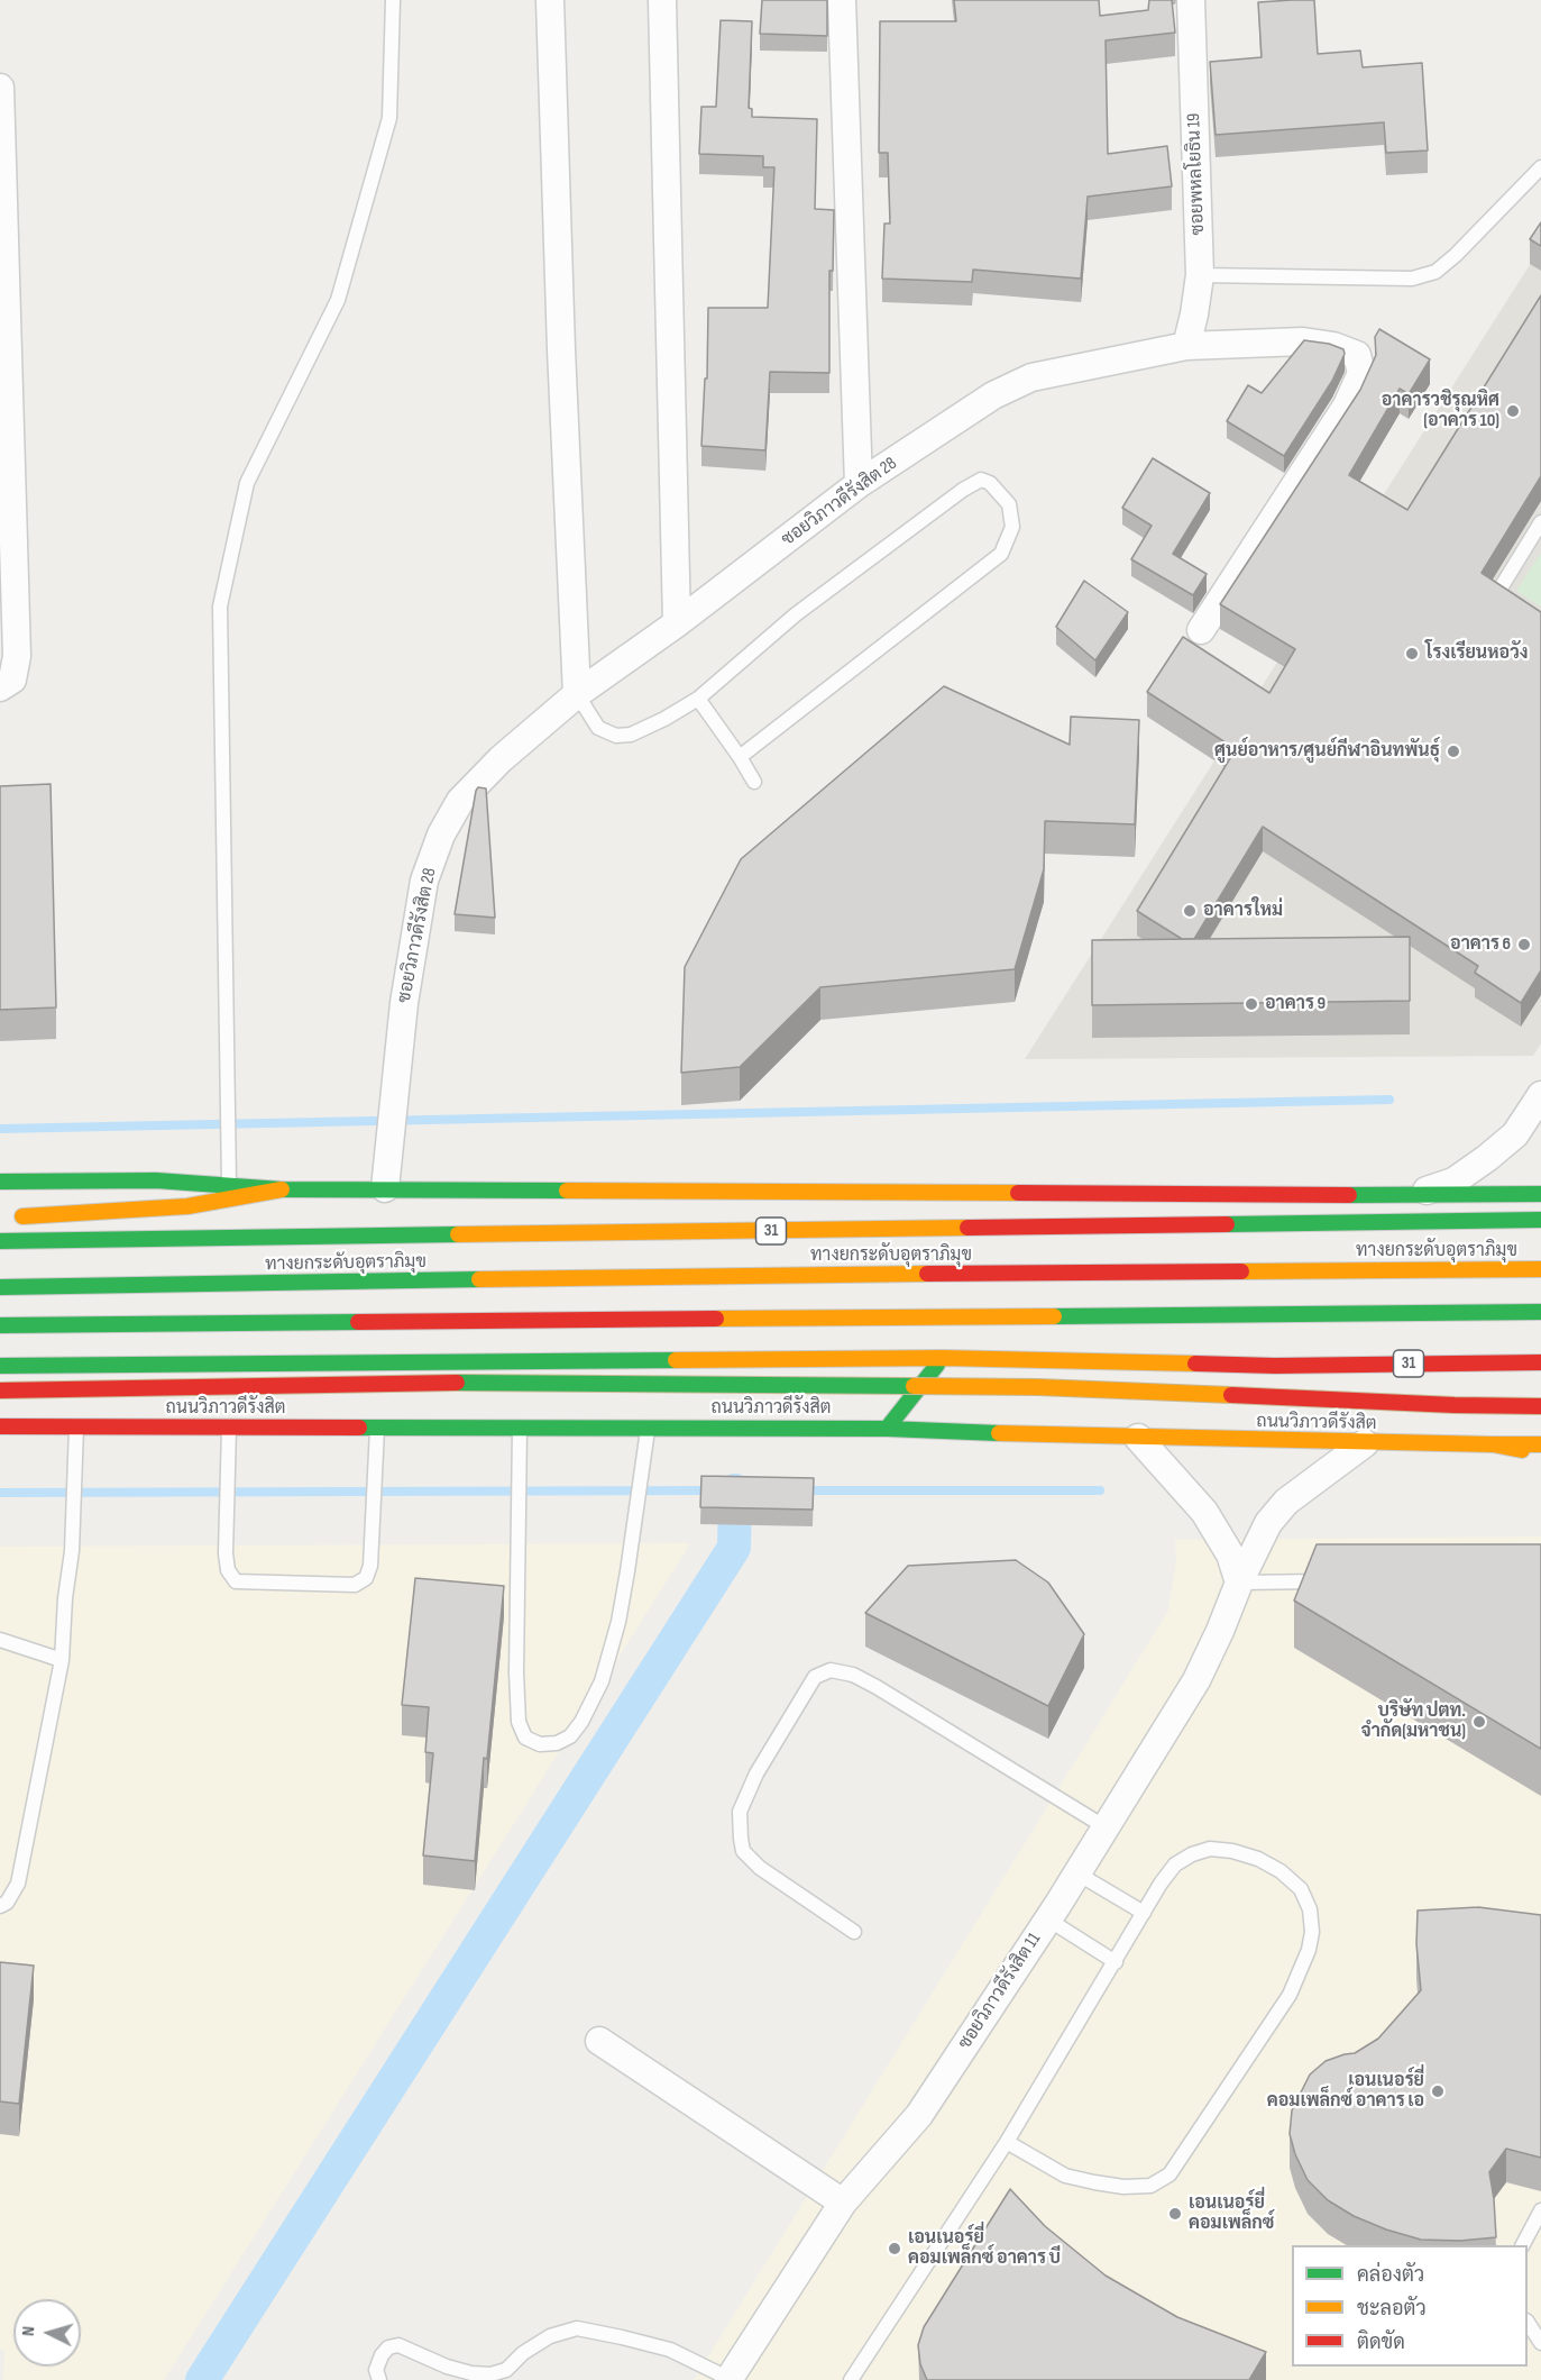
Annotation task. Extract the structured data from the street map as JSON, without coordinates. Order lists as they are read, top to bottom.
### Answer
{
  "streets": {
    "main road": ["31", "ทางยกระดับอุตราภิมุข", "ถนนวิภาวดีรังสิต"],
    "street": ["ซอยพหลโยธิน 19", "ซอยวิภาวดีรังสิต 28", "ซอยวิภาวดีรังสิต 11"]
  },
  "crossings": [
    ["ซอยพหลโยธิน 19", "ซอยวิภาวดีรังสิต 28"],
    ["ซอยวิภาวดีรังสิต 28", "31"],
    ["ถนนวิภาวดีรังสิต", "ซอยวิภาวดีรังสิต 11"]
  ],
  "places": [
    "อาคารวชิรุณหิศ (อาคาร 10)",
    "โรงเรียนหอวัง",
    "ศูนย์อาหาร/ศูนย์กีฬาอินทพันธุ์",
    "อาคารใหม่",
    "อาคาร 6",
    "อาคาร 9",
    "บริษัท ปตท. จำกัด(มหาชน)",
    "เอนเนอร์ยี่ คอมเพล็กซ์ อาคาร เอ",
    "เอนเนอร์ยี่ คอมเพล็กซ์",
    "เอนเนอร์ยี่ คอมเพล็กซ์ อาคาร บี"
  ],
  "legend": ["คล่องตัว", "ชะลอตัว", "ติดขัด"],
  "north": "left"
}
